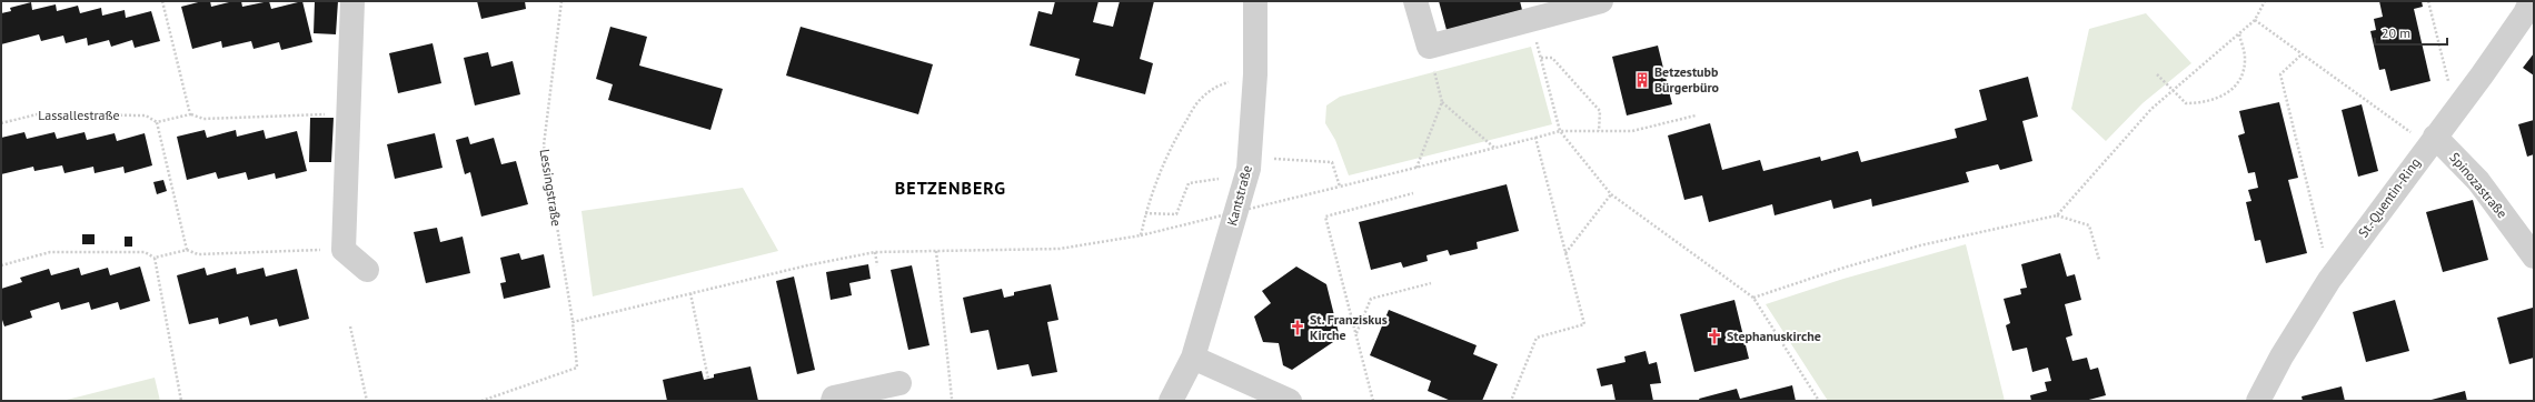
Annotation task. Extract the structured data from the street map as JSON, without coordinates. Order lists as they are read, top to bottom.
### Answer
{
  "streets": {
    "street": ["Spinozastraße", "Kantstraße", "St.-Quentin-Ring"],
    "path": ["Lassallestraße", "Lessingstraße"]
  },
  "crossings": [
    ["Spinozastraße", "St.-Quentin-Ring"]
  ],
  "districts": ["BETZENBERG"],
  "places": {
    "building": ["Betzestubb Bürgerbüro"],
    "church": ["St. Franziskus Kirche", "Stephanuskirche"]
  },
  "scale_bar": "20 m"
}
